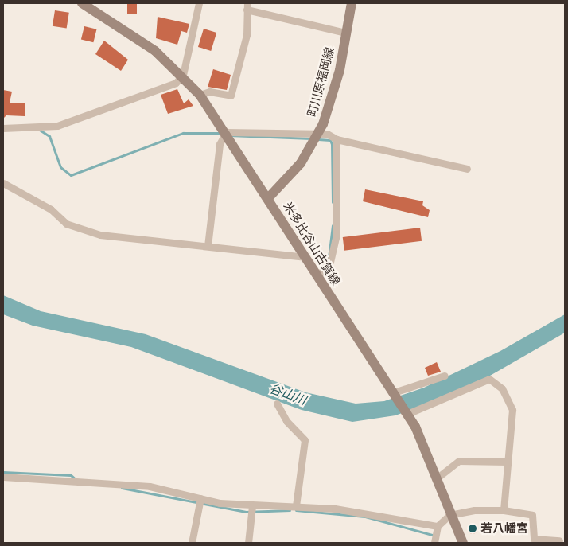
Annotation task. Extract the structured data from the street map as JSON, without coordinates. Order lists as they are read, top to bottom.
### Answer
{
  "streets": {
    "main road": ["町川原福岡線", "米多比谷山古賀線"]
  },
  "crossings": [
    ["町川原福岡線", "米多比谷山古賀線"]
  ],
  "water": ["谷山川"],
  "places": ["若八幡宮"]
}
